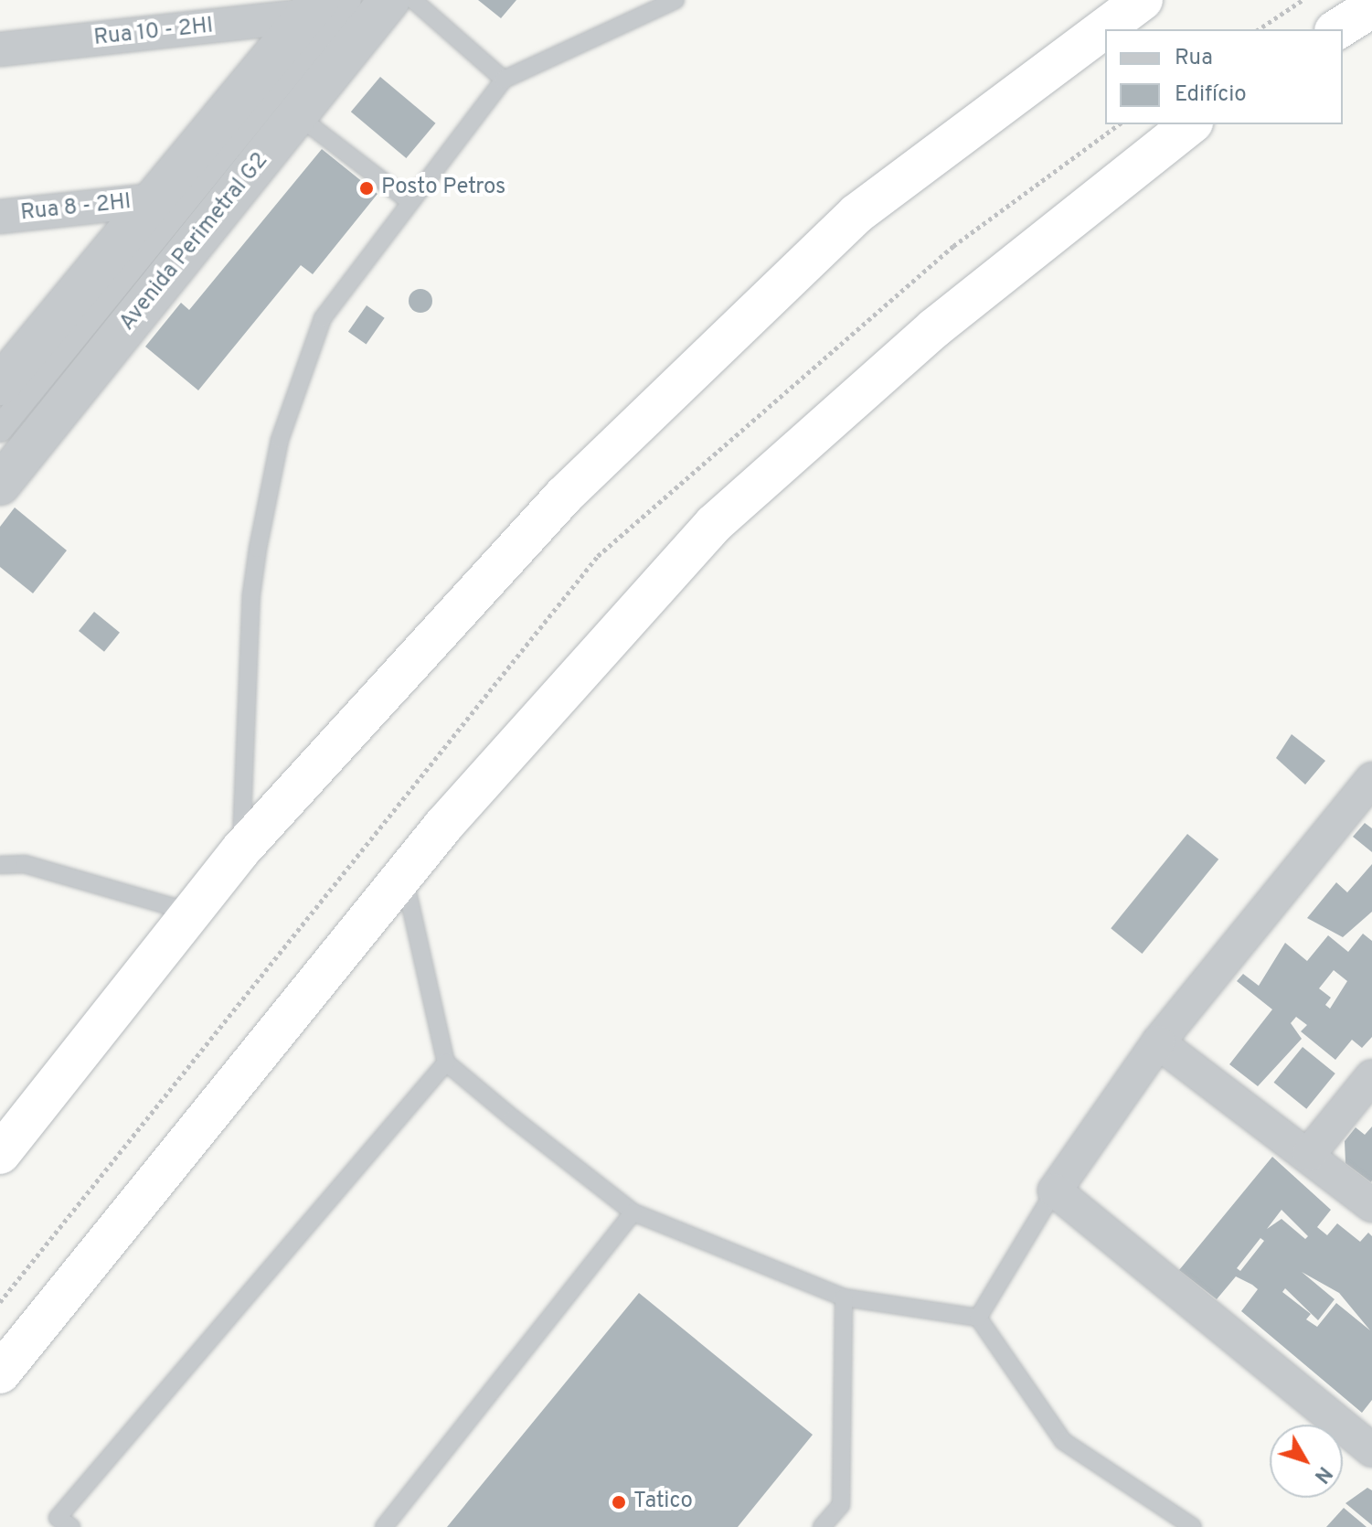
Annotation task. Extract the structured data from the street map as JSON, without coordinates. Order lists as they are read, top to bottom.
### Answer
{
  "streets": {
    "street": ["Rua 10 - 2HI", "Rua 8 - 2HI", "Avenida Perimetral G2"]
  },
  "places": ["Posto Petros", "Tatico"],
  "legend": ["Rua", "Edifício"],
  "north": "bottom right"
}
